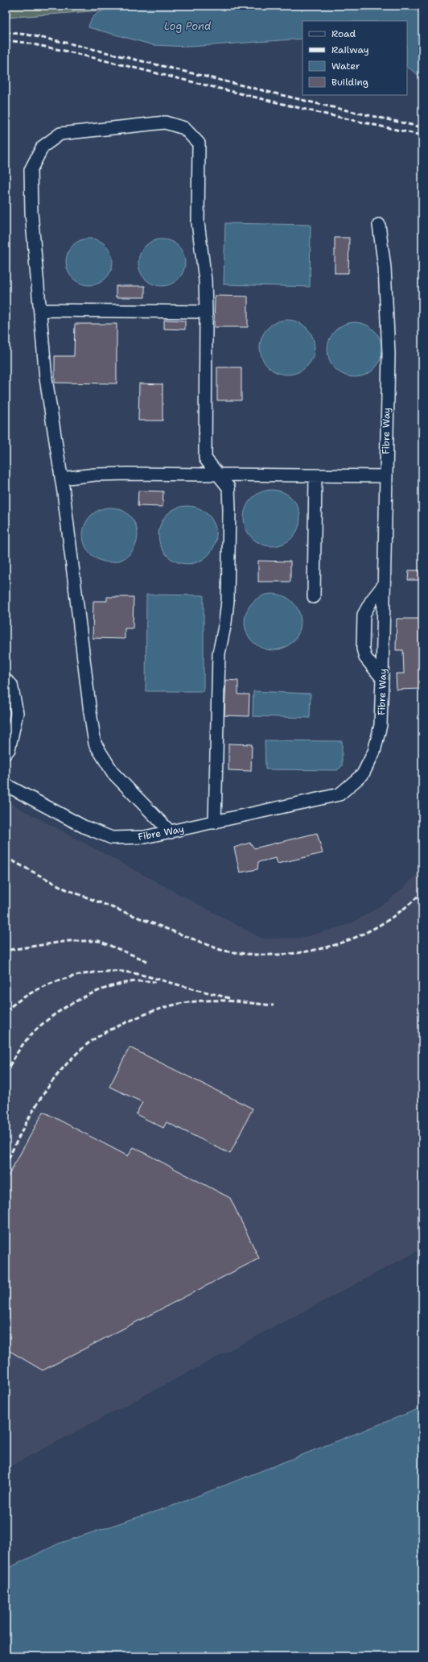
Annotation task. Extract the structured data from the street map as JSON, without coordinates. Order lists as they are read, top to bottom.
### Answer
{
  "streets": {
    "lane": ["Fibre Way"]
  },
  "water": ["Log Pond"],
  "legend": [
    "Road",
    "Railway",
    "Water",
    "Building"
  ]
}
